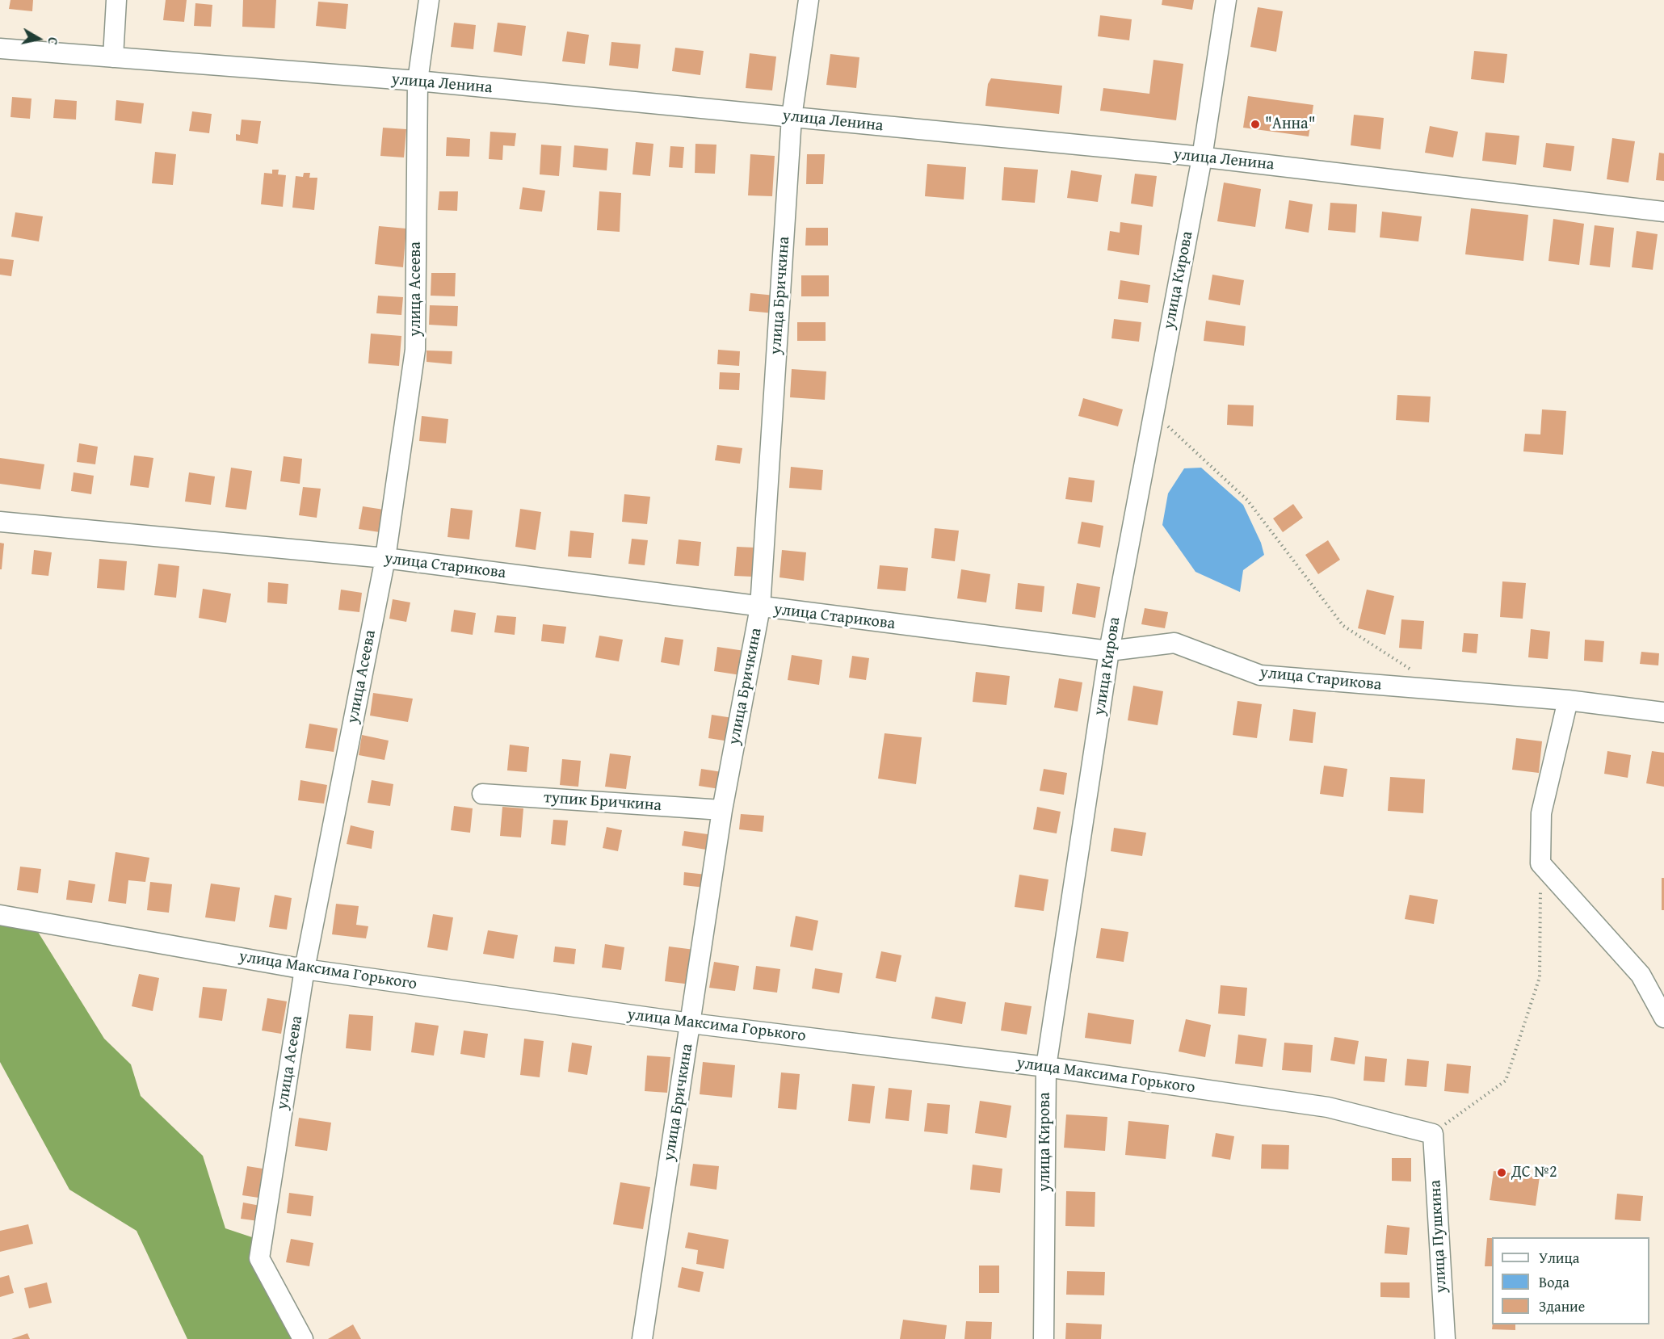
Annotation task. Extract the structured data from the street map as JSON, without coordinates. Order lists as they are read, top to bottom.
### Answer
{
  "streets": {
    "street": [
      "улица Ленина",
      "улица Кирова",
      "улица Асеева",
      "улица Бричкина",
      "улица Старикова",
      "тупик Бричкина",
      "улица Максима Горького",
      "улица Пушкина"
    ]
  },
  "crossings": [
    ["улица Ленина", "улица Кирова"],
    ["улица Ленина", "улица Асеева"],
    ["улица Ленина", "улица Бричкина"],
    ["улица Кирова", "улица Старикова"],
    ["улица Кирова", "улица Максима Горького"],
    ["улица Асеева", "улица Старикова"],
    ["улица Асеева", "улица Максима Горького"],
    ["улица Бричкина", "улица Старикова"],
    ["улица Бричкина", "тупик Бричкина"],
    ["улица Бричкина", "улица Максима Горького"],
    ["улица Максима Горького", "улица Пушкина"]
  ],
  "places": ["\"Анна\"", "ДС №2"],
  "legend": ["Улица", "Вода", "Здание"],
  "north": "right"
}
